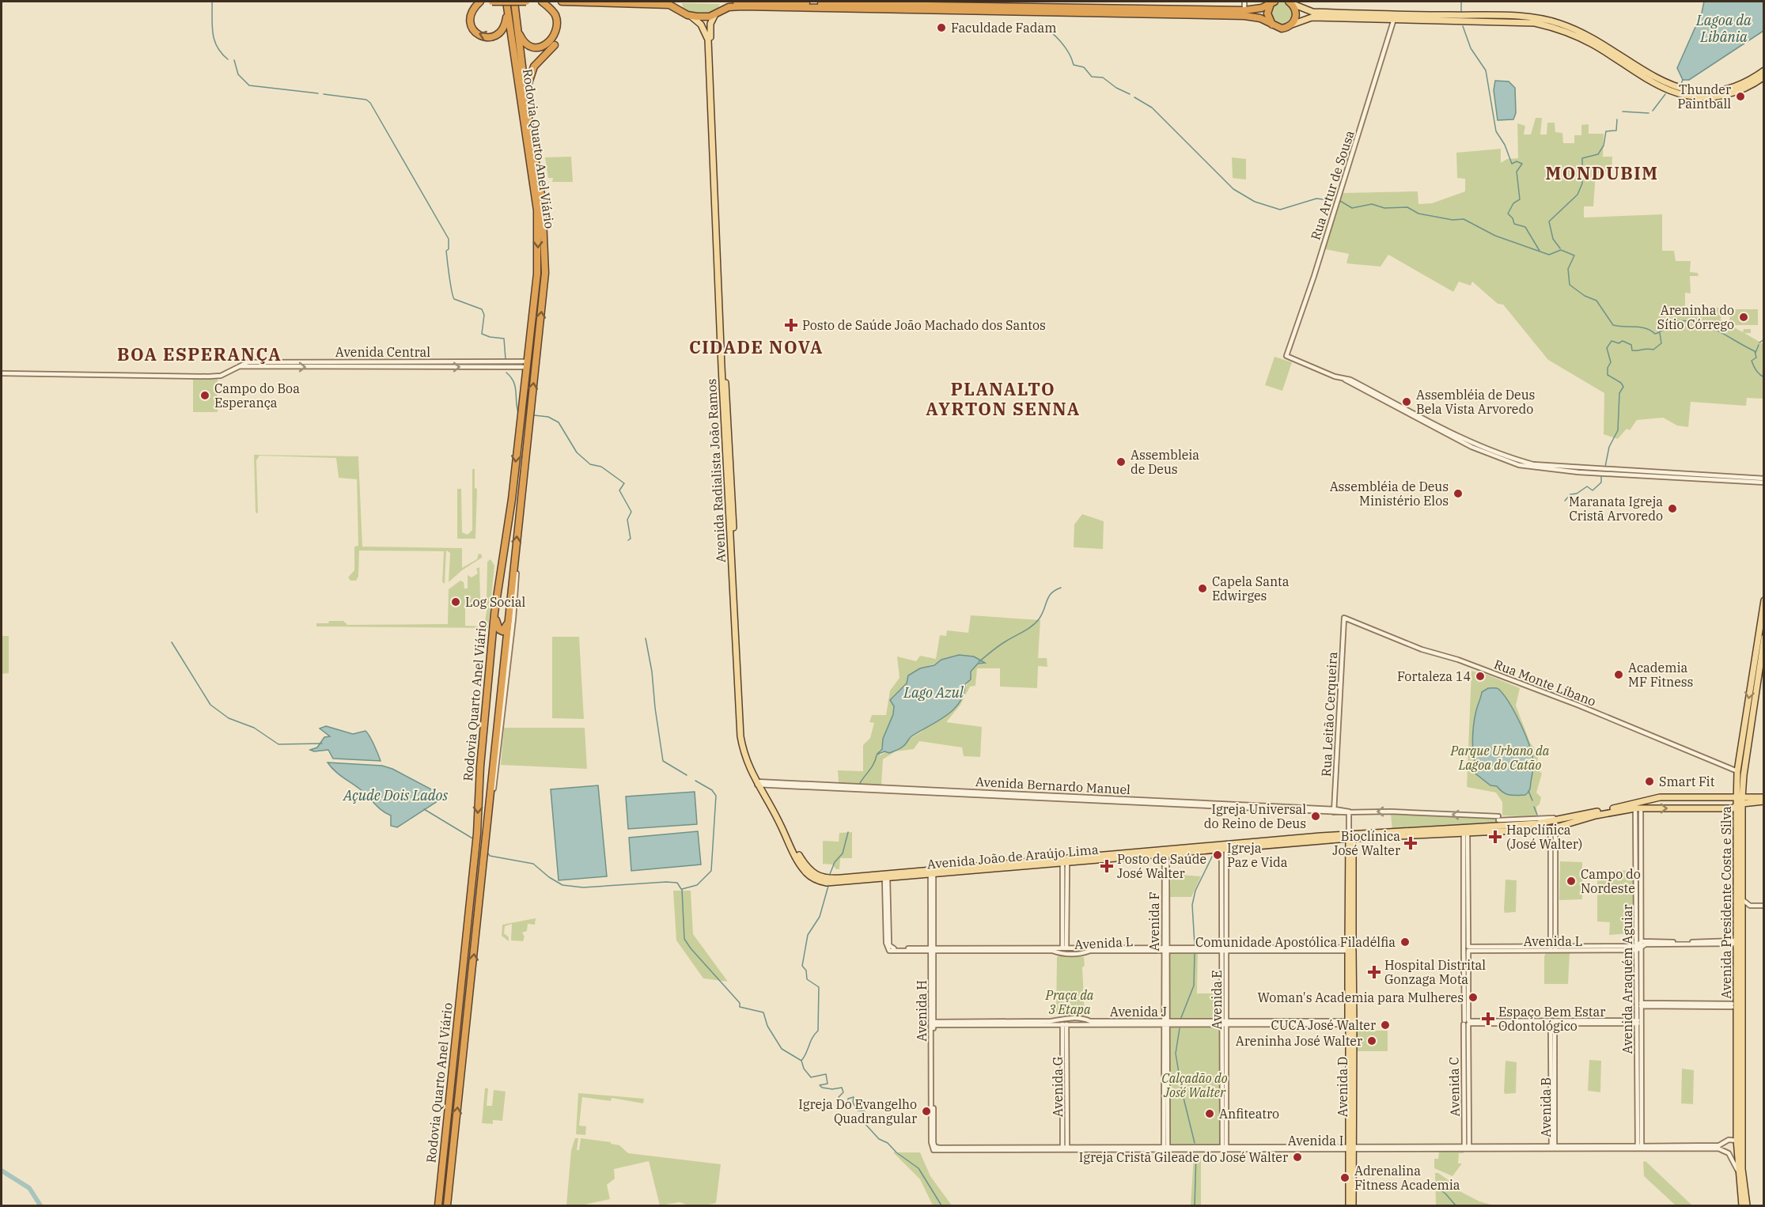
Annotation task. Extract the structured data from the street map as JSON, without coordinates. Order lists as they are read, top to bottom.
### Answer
{
  "streets": {
    "highway": ["Rodovia Quarto Anel Viário"],
    "main road": [
      "Avenida Radialista João Ramos",
      "Avenida João de Araújo Lima",
      "Avenida Presidente Costa e Silva",
      "Avenida D"
    ],
    "street": [
      "Rua Artur de Sousa",
      "Avenida Central",
      "Rua Monte Líbano",
      "Rua Leitão Cerqueira",
      "Avenida Bernardo Manuel",
      "Avenida F",
      "Avenida L",
      "Avenida Araquém Aguiar",
      "Avenida E",
      "Avenida H",
      "Avenida J",
      "Avenida G",
      "Avenida C",
      "Avenida B",
      "Avenida I"
    ]
  },
  "crossings": [
    ["Rodovia Quarto Anel Viário", "Avenida Central"],
    ["Avenida Radialista João Ramos", "Avenida Bernardo Manuel"],
    ["Rua Monte Líbano", "Rua Leitão Cerqueira"],
    ["Rua Monte Líbano", "Avenida Presidente Costa e Silva"],
    ["Rua Leitão Cerqueira", "Avenida Bernardo Manuel"],
    ["Avenida Bernardo Manuel", "Avenida João de Araújo Lima"],
    ["Avenida João de Araújo Lima", "Avenida Presidente Costa e Silva"],
    ["Avenida João de Araújo Lima", "Avenida F"],
    ["Avenida João de Araújo Lima", "Avenida L"],
    ["Avenida João de Araújo Lima", "Avenida Araquém Aguiar"],
    ["Avenida João de Araújo Lima", "Avenida E"],
    ["Avenida João de Araújo Lima", "Avenida H"],
    ["Avenida João de Araújo Lima", "Avenida D"],
    ["Avenida João de Araújo Lima", "Avenida C"],
    ["Avenida Presidente Costa e Silva", "Avenida I"],
    ["Avenida F", "Avenida L"],
    ["Avenida F", "Avenida J"],
    ["Avenida F", "Avenida I"],
    ["Avenida L", "Avenida Araquém Aguiar"],
    ["Avenida L", "Avenida E"],
    ["Avenida L", "Avenida H"],
    ["Avenida L", "Avenida D"],
    ["Avenida L", "Avenida C"],
    ["Avenida Araquém Aguiar", "Avenida I"],
    ["Avenida E", "Avenida J"],
    ["Avenida E", "Avenida I"],
    ["Avenida H", "Avenida J"],
    ["Avenida H", "Avenida I"],
    ["Avenida J", "Avenida G"],
    ["Avenida J", "Avenida D"],
    ["Avenida G", "Avenida I"],
    ["Avenida D", "Avenida I"],
    ["Avenida C", "Avenida I"],
    ["Avenida B", "Avenida I"]
  ],
  "districts": [
    "MONDUBIM",
    "CIDADE NOVA",
    "BOA ESPERANÇA",
    "PLANALTO AYRTON SENNA"
  ],
  "water": ["Lagoa da Libânia", "Lago Azul", "Açude Dois Lados"],
  "parks": ["Parque Urbano da Lagoa do Catão", "Praça da 3 Etapa", "Calçadão do José Walter"],
  "places": {
    "other": [
      "Faculdade Fadam",
      "Thunder Paintball",
      "Areninha do Sítio Córrego",
      "Campo do Boa Esperança",
      "Assembléia de Deus Bela Vista Arvoredo",
      "Assembleia de Deus",
      "Assembléia de Deus Ministério Elos",
      "Maranata Igreja Cristã Arvoredo",
      "Capela Santa Edwirges",
      "Log Social",
      "Academia MF Fitness",
      "Fortaleza 14",
      "Smart Fit",
      "Igreja Universal do Reino de Deus",
      "Igreja Paz e Vida",
      "Campo do Nordeste",
      "Comunidade Apostólica Filadélfia",
      "Woman's Academia para Mulheres",
      "CUCA José Walter",
      "Areninha José Walter",
      "Igreja Do Evangelho Quadrangular",
      "Anfiteatro",
      "Igreja Cristã Gileade do José Walter",
      "Adrenalina Fitness Academia"
    ],
    "health": [
      "Posto de Saúde João Machado dos Santos",
      "Hapclínica (José Walter)",
      "Bioclínica José Walter",
      "Posto de Saúde José Walter",
      "Hospital Distrital Gonzaga Mota",
      "Espaço Bem Estar Odontológico"
    ]
  }
}
